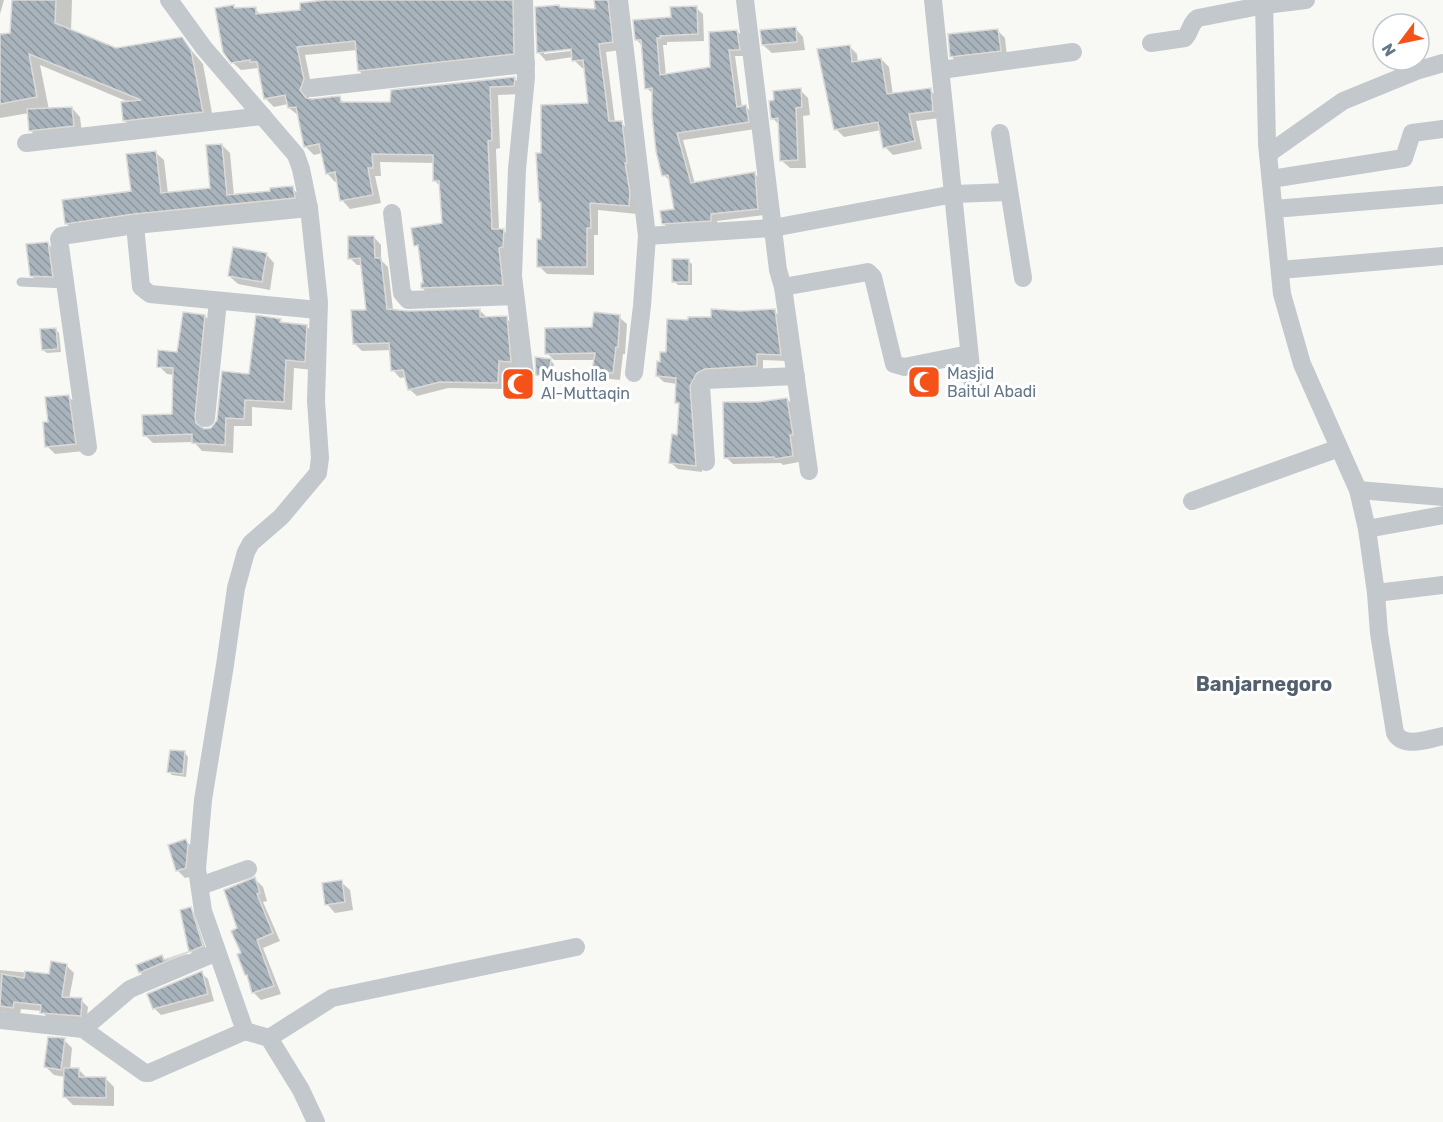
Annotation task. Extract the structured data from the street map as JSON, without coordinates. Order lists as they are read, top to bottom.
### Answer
{
  "districts": ["Banjarnegoro"],
  "places": {
    "mosque": ["Masjid Baitul Abadi", "Musholla Al-Muttaqin"]
  },
  "north": "bottom left"
}
